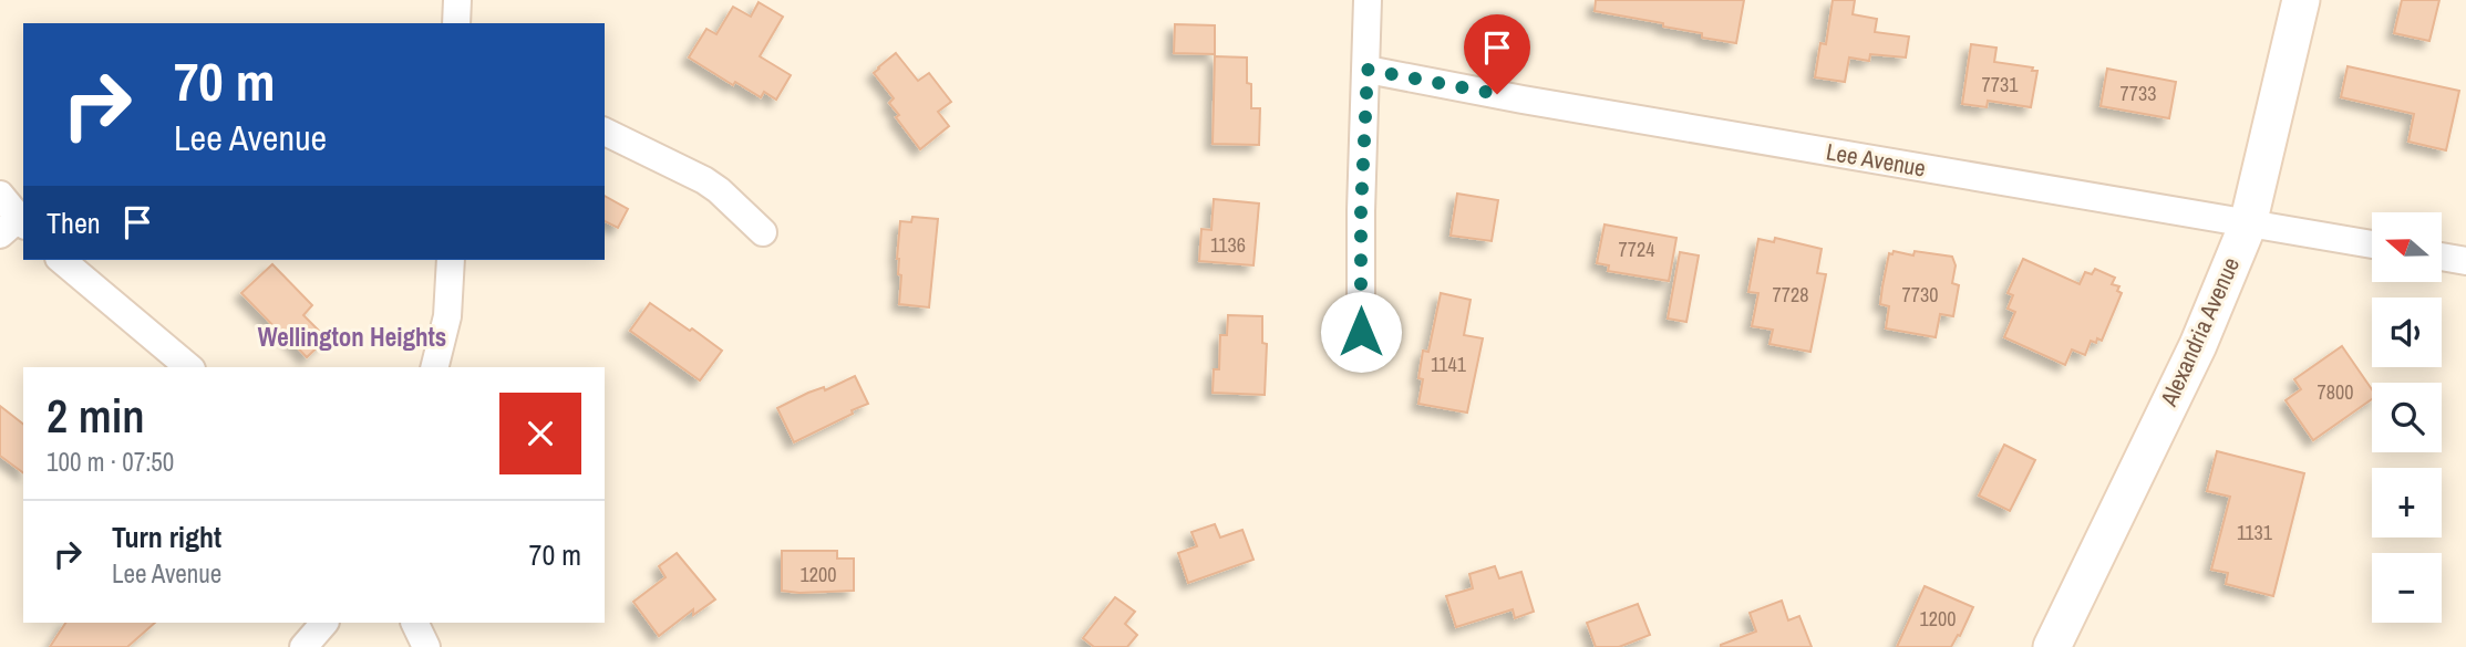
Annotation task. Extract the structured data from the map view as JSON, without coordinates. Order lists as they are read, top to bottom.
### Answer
{
  "streets": {
    "street": ["Lee Avenue", "Alexandria Avenue"]
  },
  "crossings": [
    ["Lee Avenue", "Alexandria Avenue"]
  ],
  "districts": ["Wellington Heights"],
  "house_numbers": [
    "7731",
    "7733",
    "1136",
    "7724",
    "7728",
    "7730",
    "1141",
    "7800",
    "1131",
    "1200",
    "1200"
  ],
  "north": "left",
  "page": {
    "turn": ["70 m", "Lee Avenue"],
    "then": "Then",
    "map_buttons": ["+", "−"],
    "heading": ["2 min", "100 m · 07:50"],
    "list": [
      {
        "name": "Turn right",
        "note": "Lee Avenue",
        "value": "70 m"
      }
    ]
  }
}
